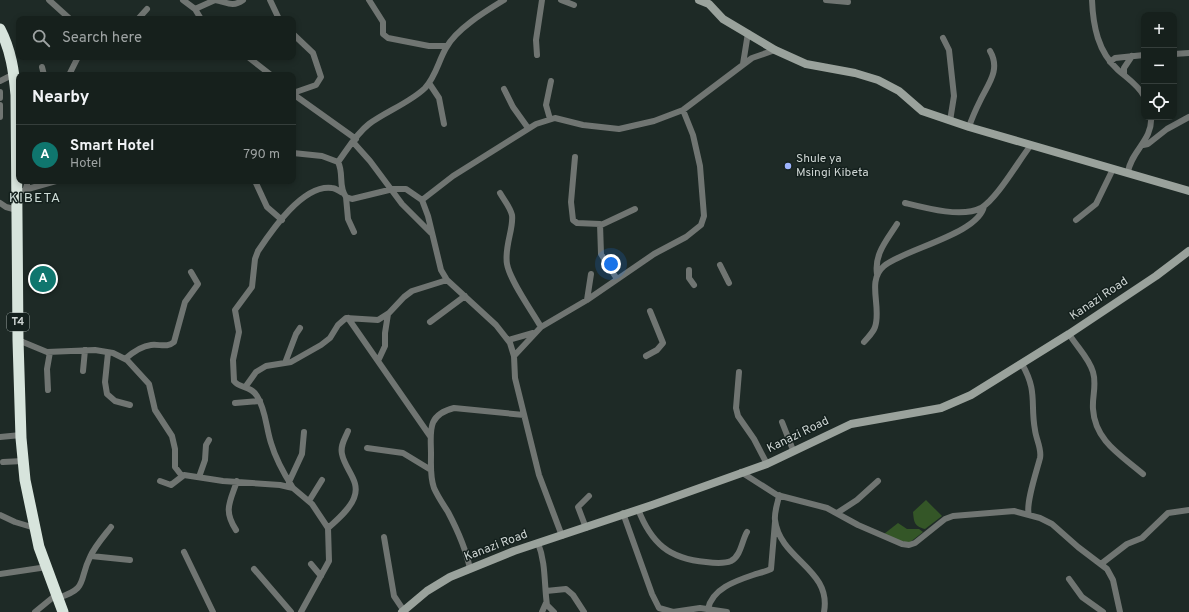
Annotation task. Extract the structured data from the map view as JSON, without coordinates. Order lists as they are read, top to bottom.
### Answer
{
  "streets": {
    "highway": ["T4"],
    "main road": ["Kanazi Road"]
  },
  "districts": ["KIBETA"],
  "places": ["Shule ya Msingi Kibeta"],
  "page": {
    "map_buttons": ["+", "−"],
    "search": "Search here",
    "heading": "Nearby",
    "list": [
      {
        "mark": "A",
        "name": "Smart Hotel",
        "note": "Hotel",
        "value": "790 m"
      }
    ],
    "pins": "A"
  }
}
